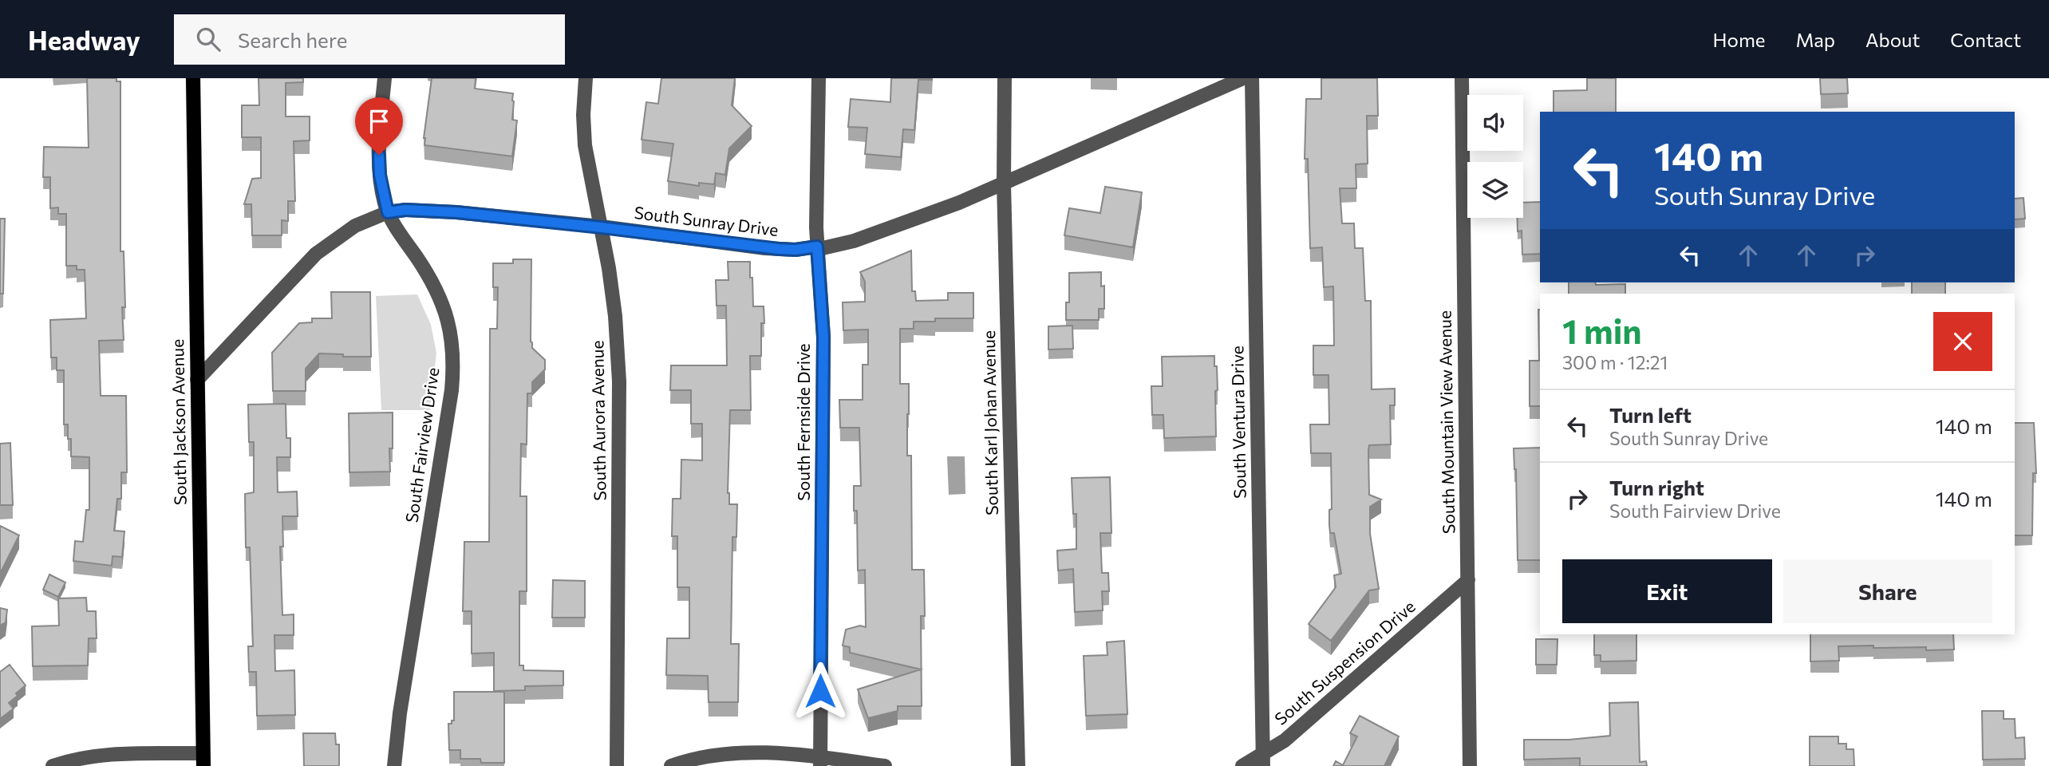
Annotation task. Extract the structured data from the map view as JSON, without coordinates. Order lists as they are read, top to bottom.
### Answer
{
  "streets": {
    "main road": ["South Jackson Avenue"],
    "street": [
      "South Sunray Drive",
      "South Aurora Avenue",
      "South Fernside Drive",
      "South Ventura Drive",
      "South Mountain View Avenue",
      "South Karl Johan Avenue",
      "South Fairview Drive",
      "South Suspension Drive"
    ]
  },
  "crossings": [
    ["South Sunray Drive", "South Aurora Avenue"],
    ["South Sunray Drive", "South Jackson Avenue"],
    ["South Sunray Drive", "South Fernside Drive"],
    ["South Sunray Drive", "South Karl Johan Avenue"],
    ["South Sunray Drive", "South Fairview Drive"],
    ["South Ventura Drive", "South Suspension Drive"],
    ["South Mountain View Avenue", "South Suspension Drive"]
  ],
  "page": {
    "header": "Headway",
    "search": "Search here",
    "nav": [
      "Home",
      "Map",
      "About",
      "Contact"
    ],
    "turn": ["140 m", "South Sunray Drive"],
    "heading": ["1 min", "300 m · 12:21"],
    "list": [
      {
        "name": "Turn left",
        "note": "South Sunray Drive",
        "value": "140 m"
      },
      {
        "name": "Turn right",
        "note": "South Fairview Drive",
        "value": "140 m"
      }
    ],
    "buttons": ["Exit", "Share"]
  }
}
